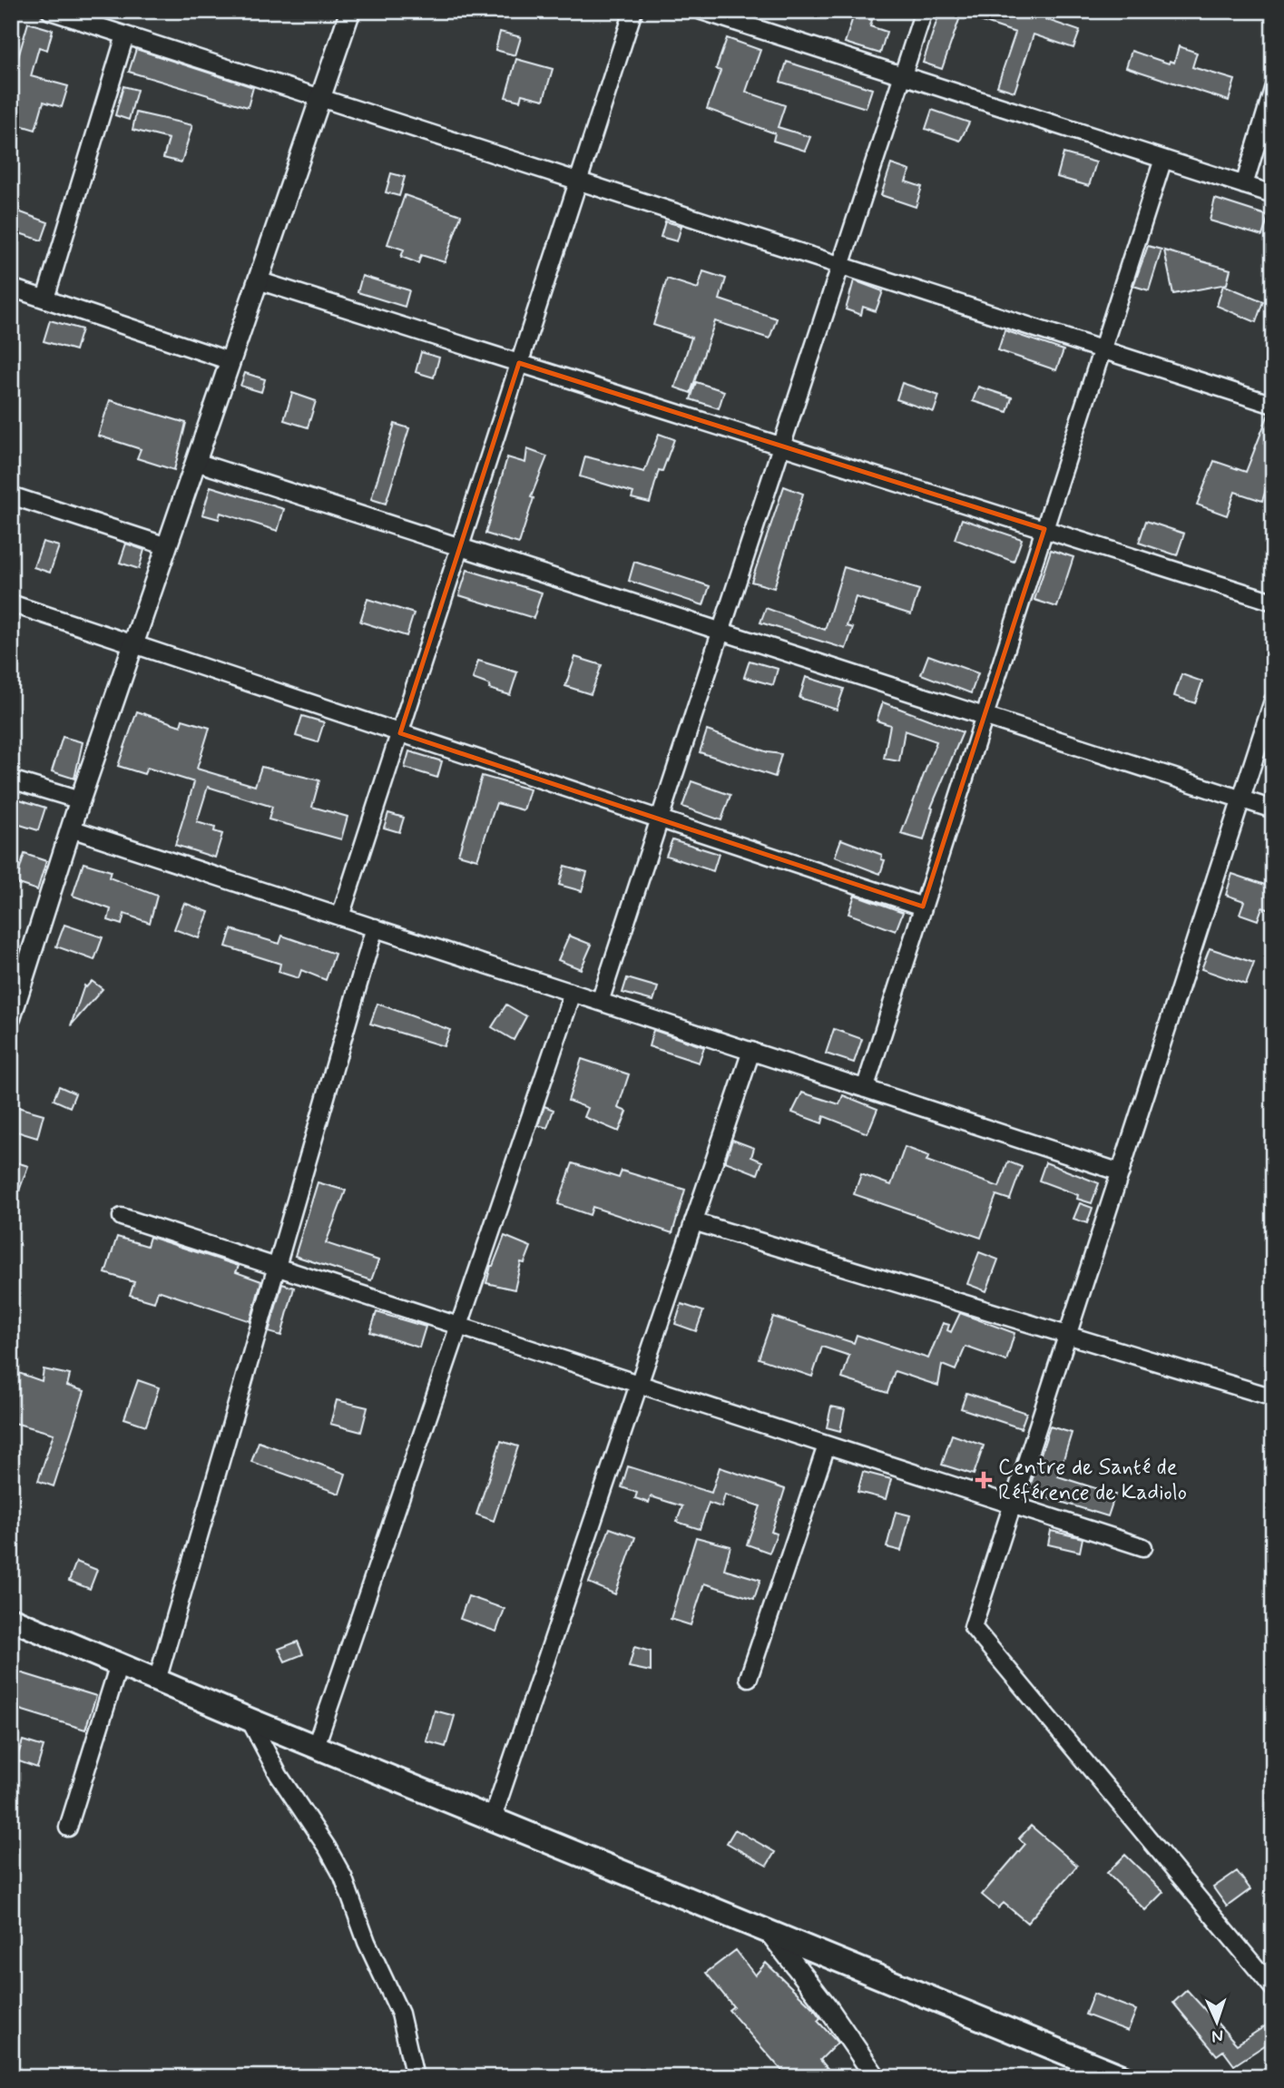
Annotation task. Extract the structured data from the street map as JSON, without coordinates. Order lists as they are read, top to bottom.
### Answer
{
  "places": {
    "health": ["Centre de Santé de Référence de Kadiolo"]
  },
  "north": "bottom"
}
